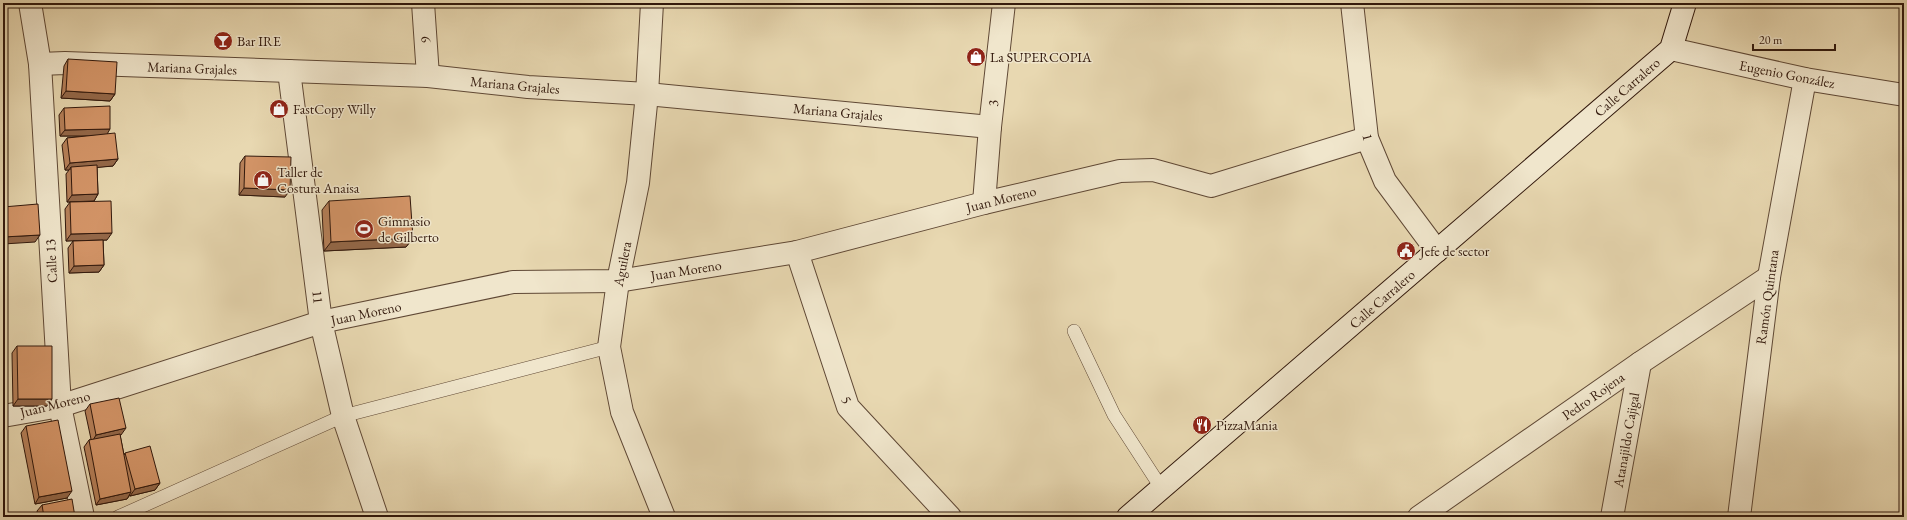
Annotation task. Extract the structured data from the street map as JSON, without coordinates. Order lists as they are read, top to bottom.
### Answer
{
  "streets": {
    "street": [
      "9",
      "Mariana Grajales",
      "Eugenio González",
      "Calle Carralero",
      "3",
      "1",
      "Juan Moreno",
      "Calle 13",
      "Aguilera",
      "11",
      "Ramón Quintana",
      "Pedro Rojena",
      "5",
      "Atanajildo Cajigal"
    ]
  },
  "crossings": [
    ["9", "Mariana Grajales"],
    ["Mariana Grajales", "3"],
    ["Mariana Grajales", "Calle 13"],
    ["Mariana Grajales", "Aguilera"],
    ["Mariana Grajales", "11"],
    ["Eugenio González", "Calle Carralero"],
    ["Eugenio González", "Ramón Quintana"],
    ["Calle Carralero", "1"],
    ["3", "Juan Moreno"],
    ["1", "Juan Moreno"],
    ["Juan Moreno", "Calle 13"],
    ["Juan Moreno", "Aguilera"],
    ["Juan Moreno", "11"],
    ["Juan Moreno", "5"],
    ["Ramón Quintana", "Pedro Rojena"],
    ["Pedro Rojena", "Atanajildo Cajigal"]
  ],
  "places": {
    "bar": ["Bar IRE"],
    "shop": ["La SUPERCOPIA", "FastCopy Willy", "Taller de Costura Anaisa"],
    "sports": ["Gimnasio de Gilberto"],
    "public building": ["Jefe de sector"],
    "restaurant": ["PizzaMania"]
  },
  "scale_bar": "20 m"
}
